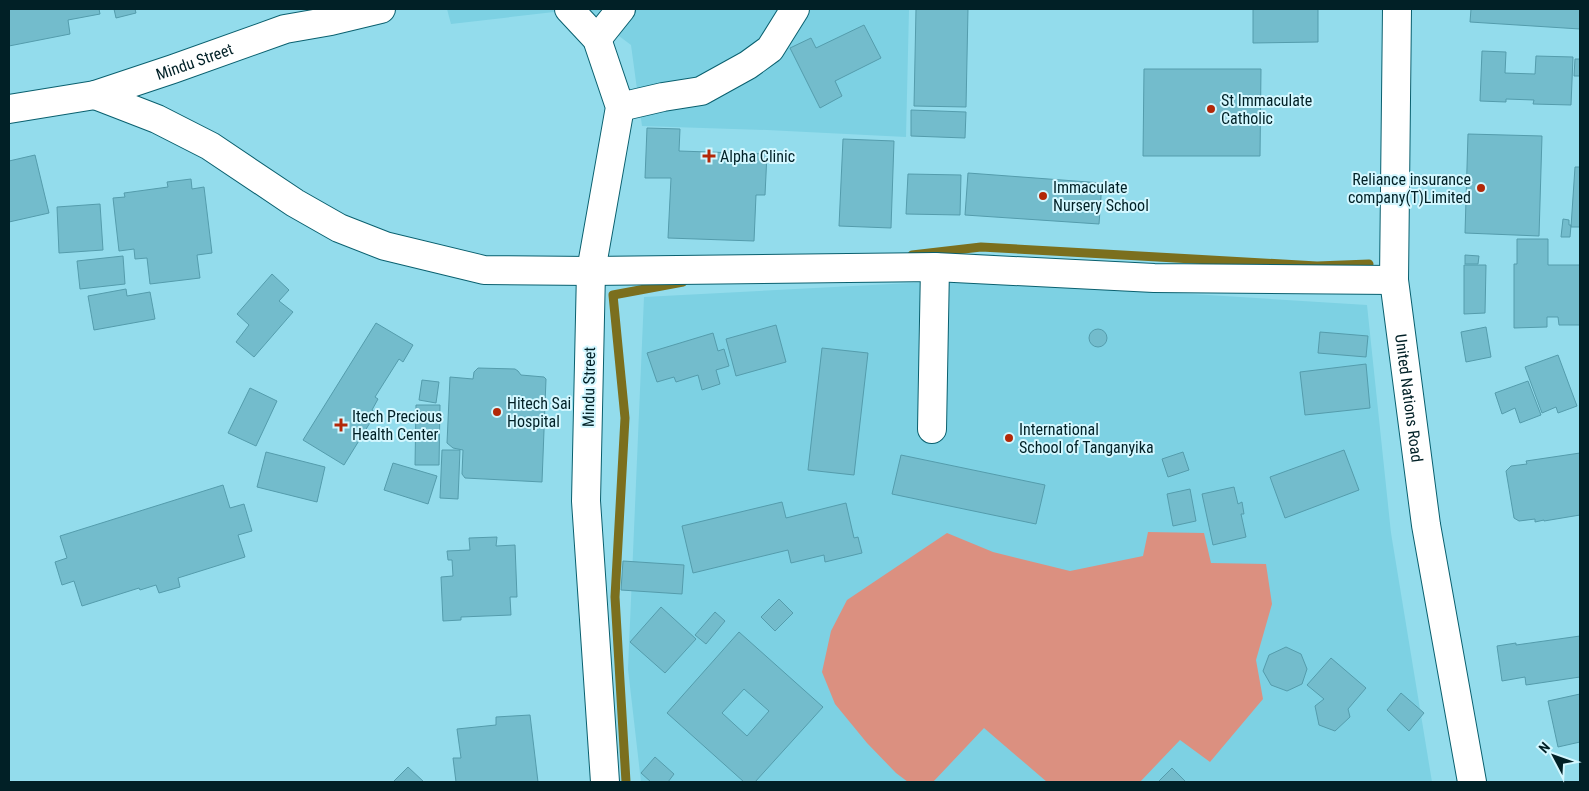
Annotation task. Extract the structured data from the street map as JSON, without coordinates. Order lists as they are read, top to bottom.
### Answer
{
  "streets": {
    "street": ["Mindu Street", "United Nations Road"]
  },
  "places": {
    "other": [
      "St Immaculate Catholic",
      "Reliance insurance company(T)Limited",
      "Immaculate Nursery School",
      "Hitech Sai Hospital",
      "International School of Tanganyika"
    ],
    "health": ["Alpha Clinic", "Itech Precious Health Center"]
  },
  "north": "top left"
}
